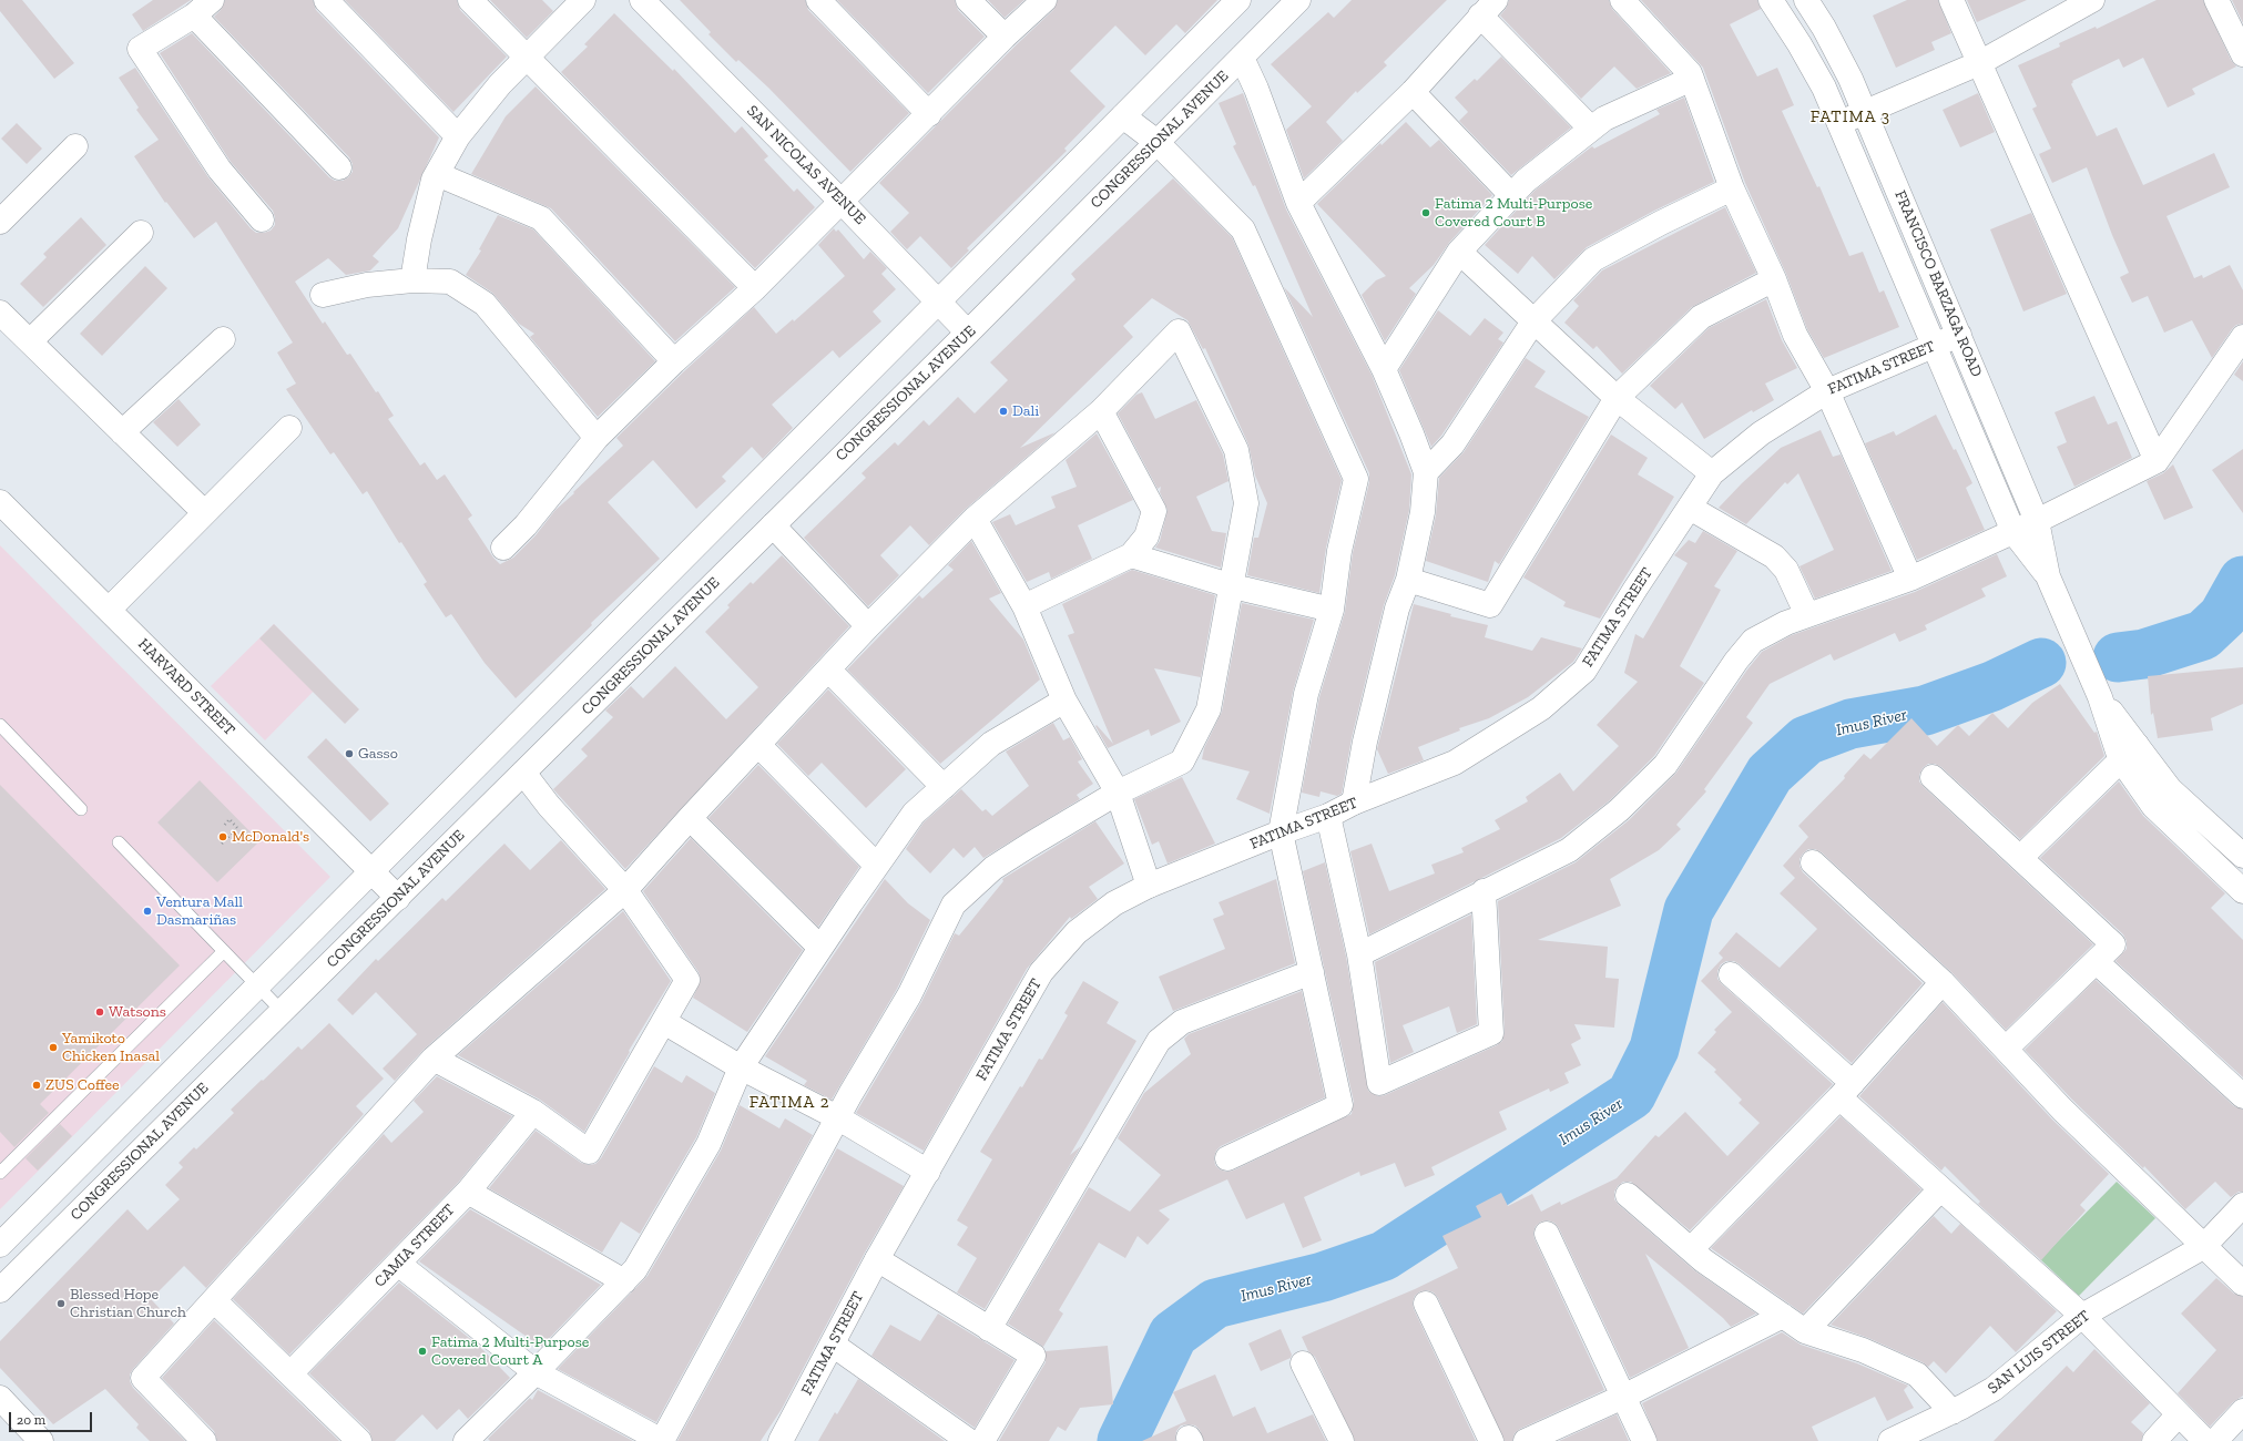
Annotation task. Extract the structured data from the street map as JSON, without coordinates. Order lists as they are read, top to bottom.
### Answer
{
  "streets": {
    "street": [
      "CONGRESSIONAL AVENUE",
      "SAN NICOLAS AVENUE",
      "FRANCISCO BARZAGA ROAD",
      "FATIMA STREET",
      "HARVARD STREET",
      "CAMIA STREET",
      "SAN LUIS STREET"
    ]
  },
  "crossings": [
    ["CONGRESSIONAL AVENUE", "SAN NICOLAS AVENUE"],
    ["CONGRESSIONAL AVENUE", "HARVARD STREET"],
    ["FRANCISCO BARZAGA ROAD", "FATIMA STREET"]
  ],
  "districts": ["FATIMA 3", "FATIMA 2"],
  "water": ["Imus River"],
  "places": [
    "Fatima 2 Multi-Purpose Covered Court B",
    "Dali",
    "Gasso",
    "McDonald's",
    "Ventura Mall Dasmariñas",
    "Watsons",
    "Yamikoto Chicken Inasal",
    "ZUS Coffee",
    "Blessed Hope Christian Church",
    "Fatima 2 Multi-Purpose Covered Court A"
  ],
  "scale_bar": "20 m"
}
